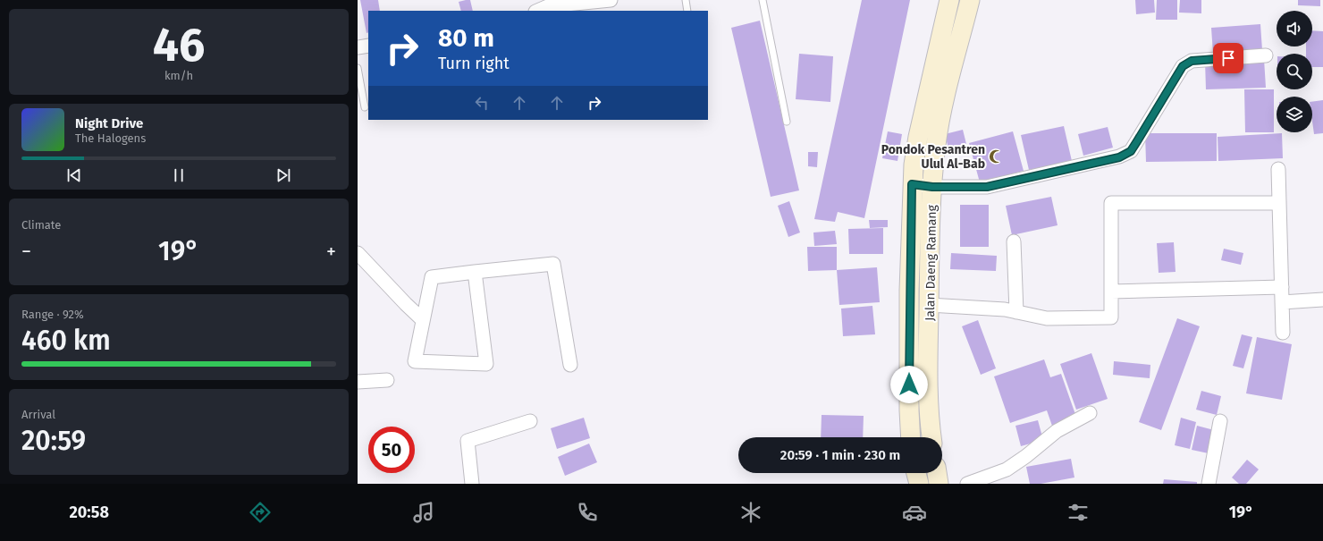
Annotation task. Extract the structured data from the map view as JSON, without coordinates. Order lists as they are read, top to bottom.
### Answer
{
  "streets": {
    "main road": ["Jalan Daeng Ramang"]
  },
  "places": {
    "mosque": ["Pondok Pesantren Ulul Al-Bab"]
  },
  "page": {
    "tile": [
      ["46", "km/h"],
      "Climate",
      ["Range · 92%", "460 km"],
      ["Arrival", "20:59"]
    ],
    "turn": ["80 m", "Turn right"],
    "song": ["Night Drive", "The Halogens"],
    "heat": ["−", "19°", "+"],
    "limit": "50",
    "trip": "20:59 · 1 min · 230 m",
    "tabs": ["20:58", "19°"]
  }
}
